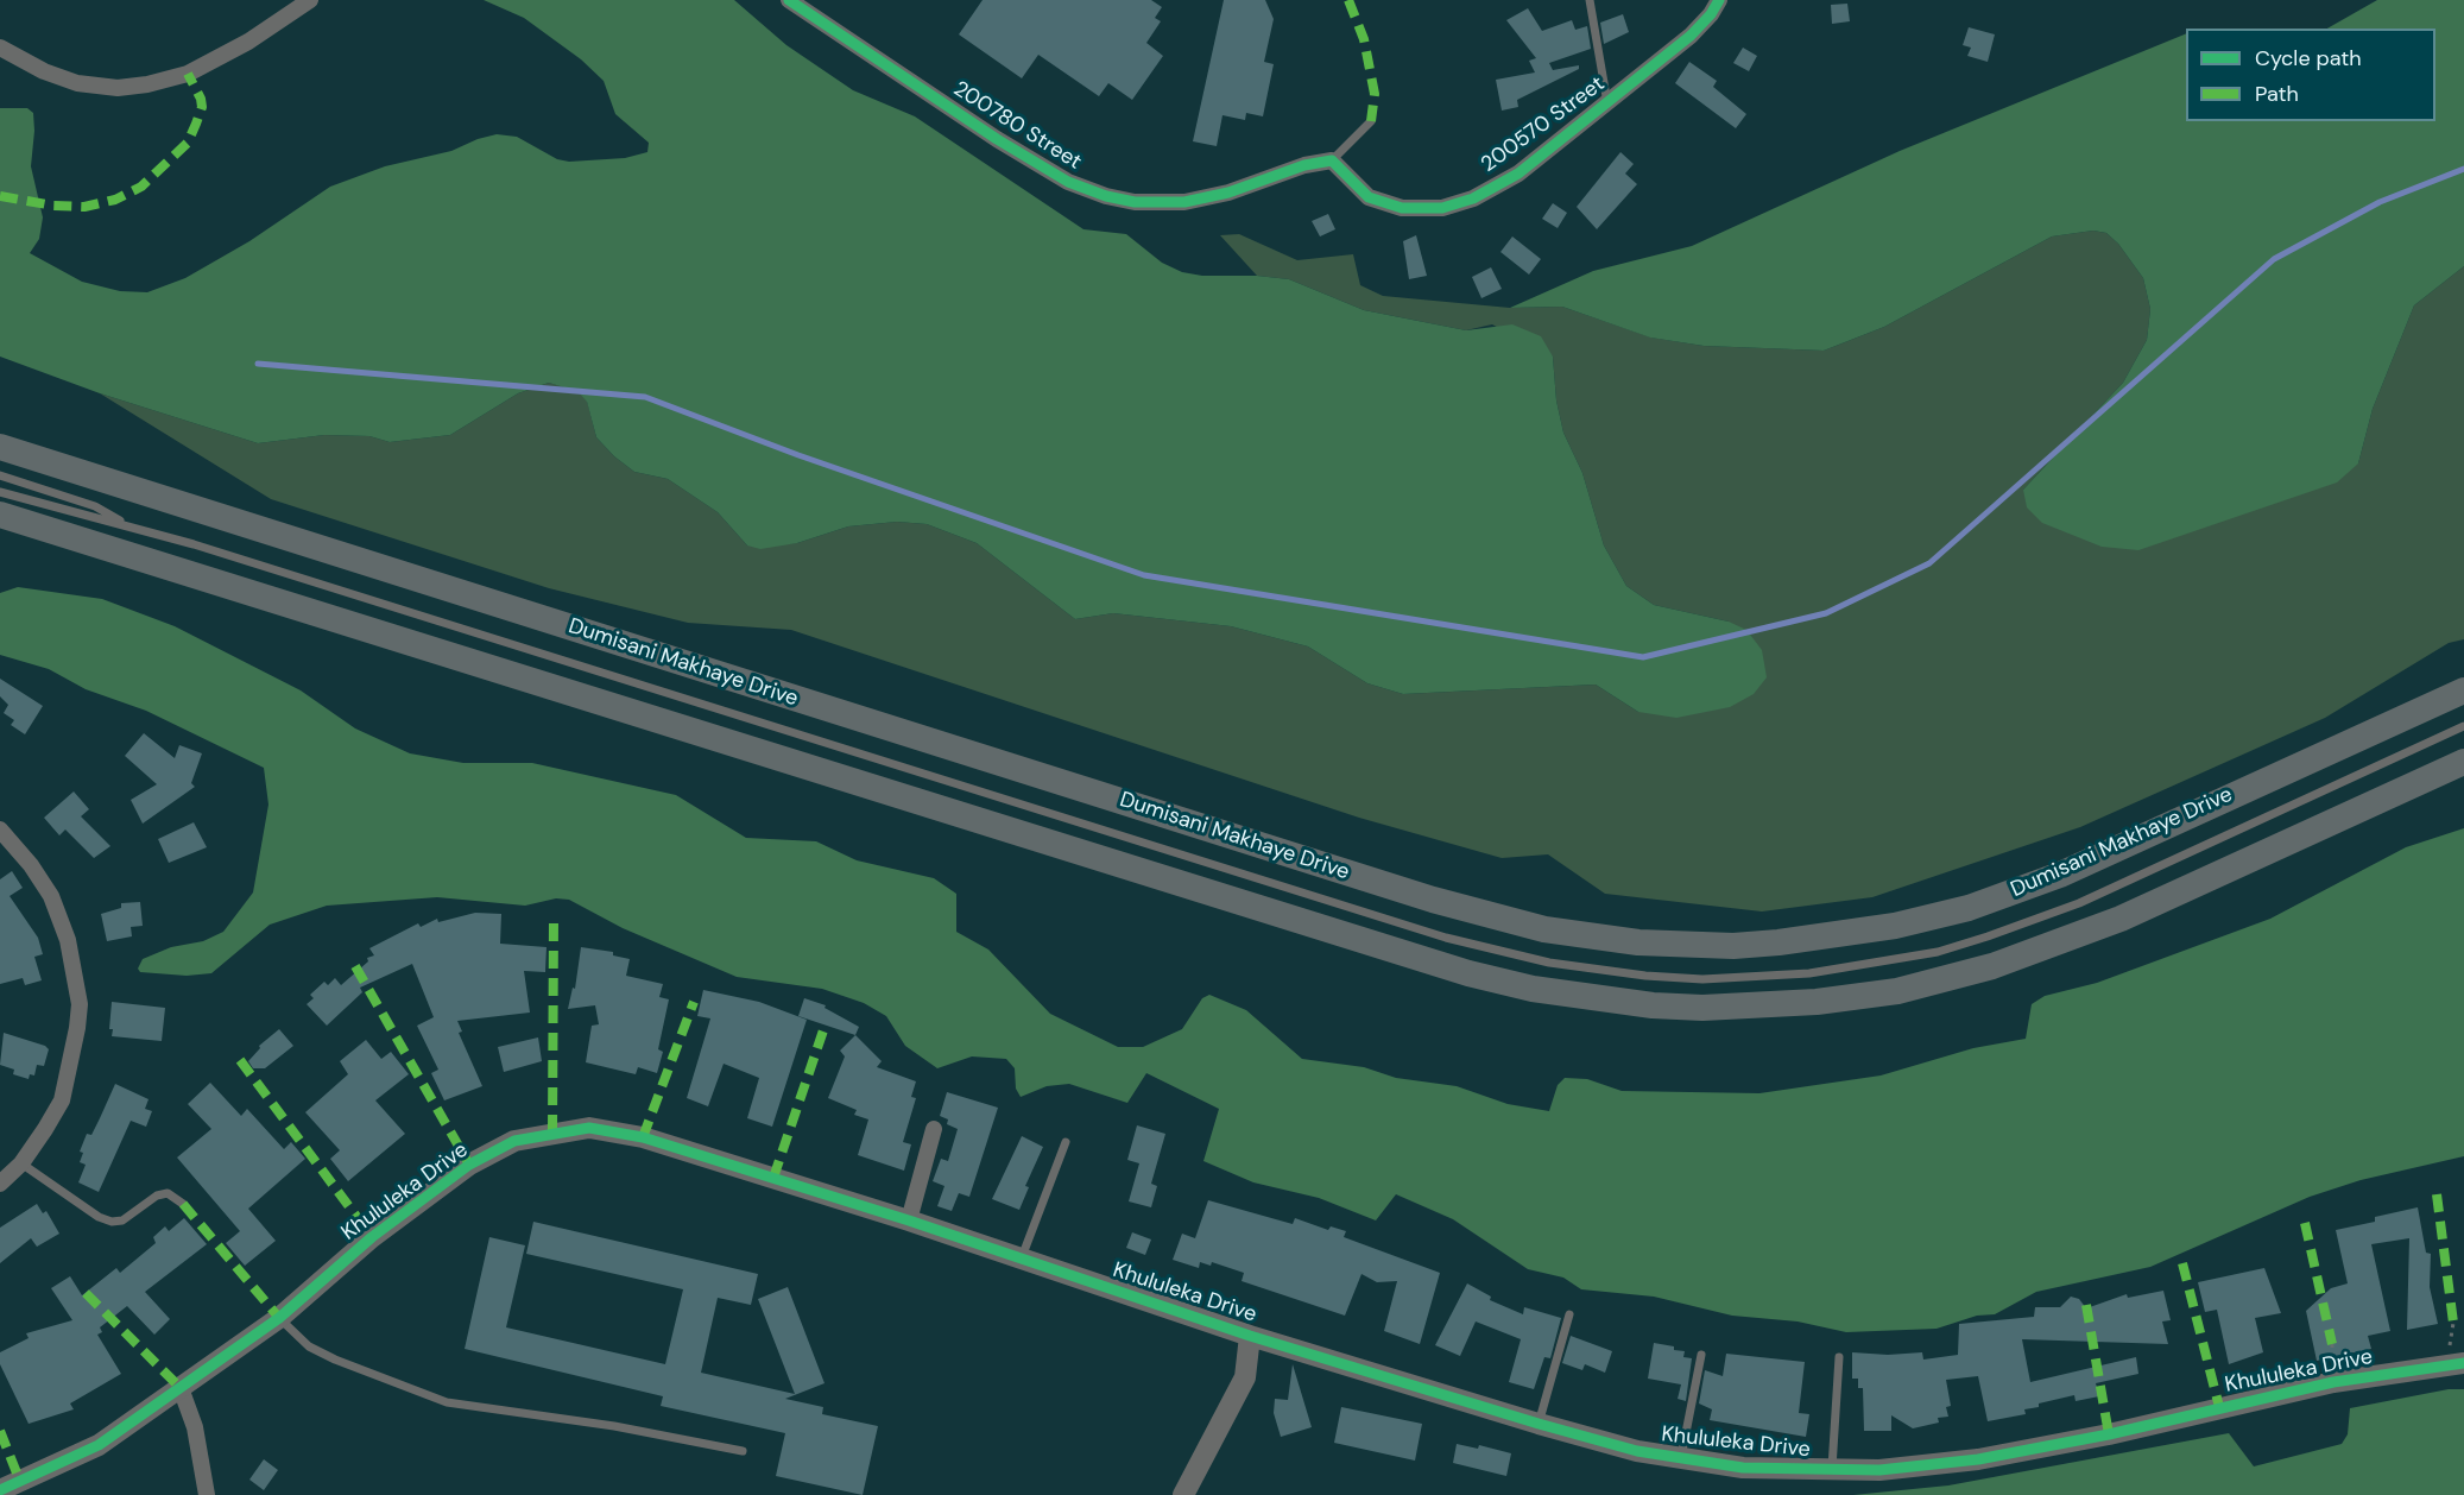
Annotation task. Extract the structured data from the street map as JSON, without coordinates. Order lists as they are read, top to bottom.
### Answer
{
  "streets": {
    "main road": ["Dumisani Makhaye Drive"],
    "street": ["200570 Street", "200780 Street", "Khululeka Drive"]
  },
  "crossings": [
    ["200570 Street", "200780 Street"]
  ],
  "legend": ["Cycle path", "Path"]
}
